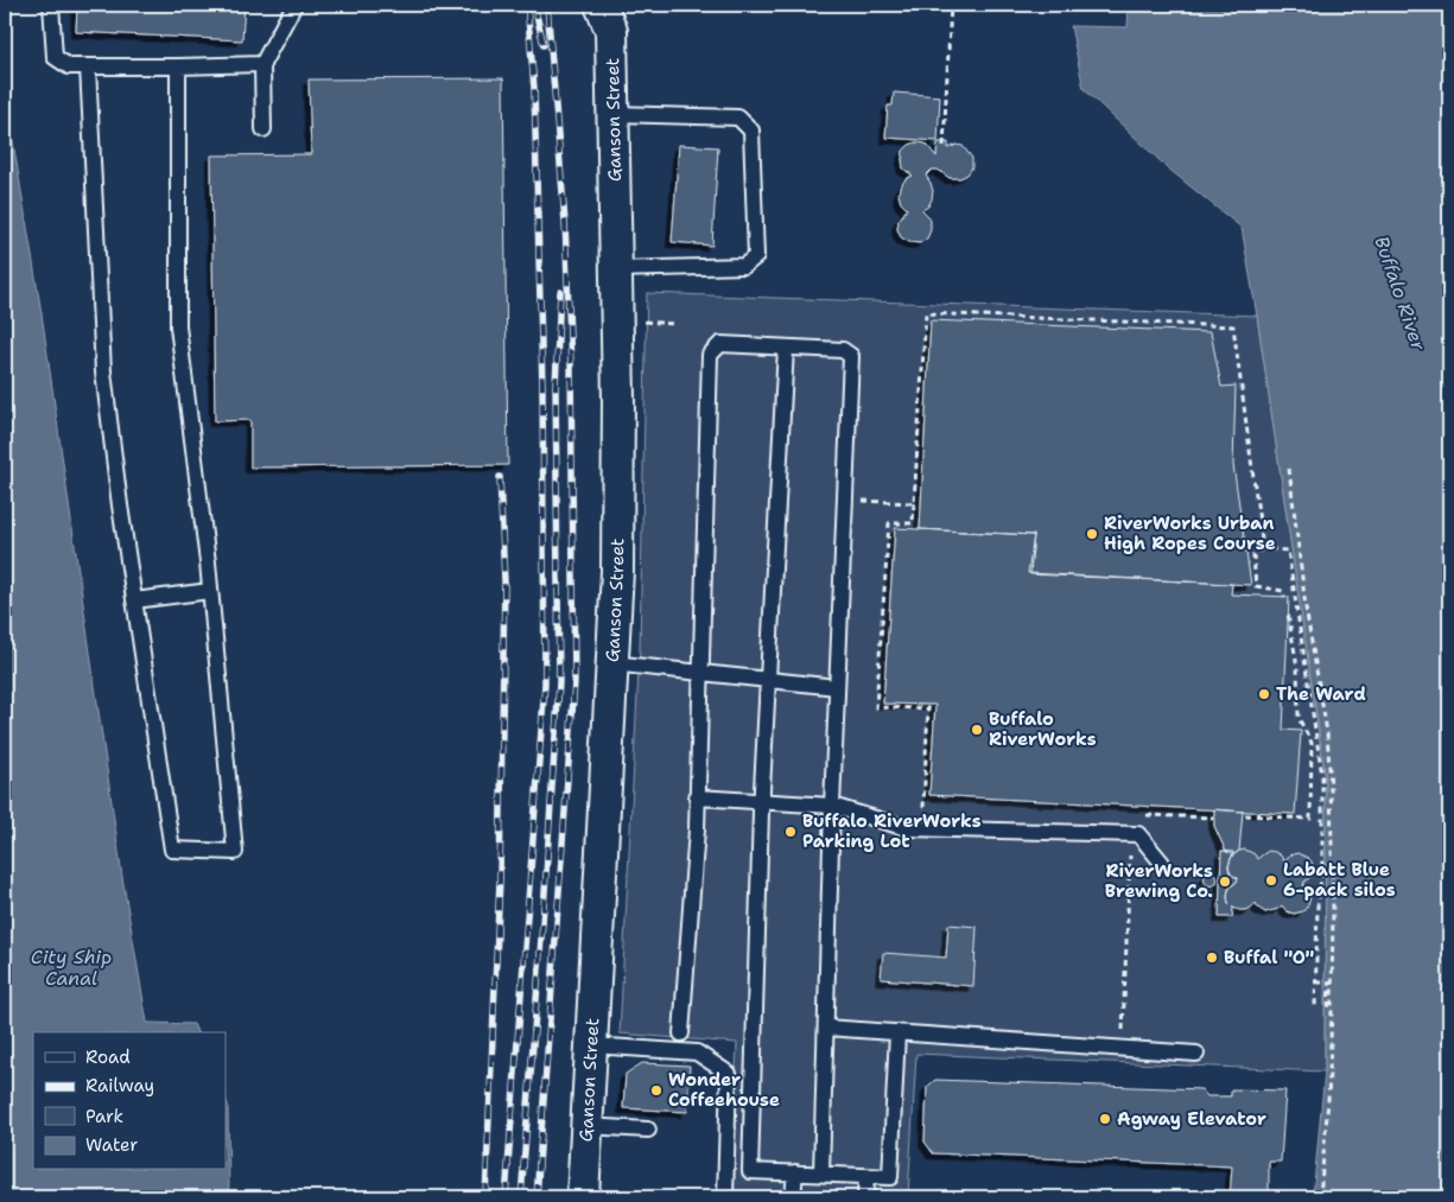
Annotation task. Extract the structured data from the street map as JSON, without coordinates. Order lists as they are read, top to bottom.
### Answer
{
  "streets": {
    "street": ["Ganson Street"]
  },
  "water": ["Buffalo River", "City Ship Canal"],
  "places": [
    "RiverWorks Urban High Ropes Course",
    "The Ward",
    "Buffalo RiverWorks",
    "Buffalo RiverWorks Parking Lot",
    "Labatt Blue 6-pack silos",
    "RiverWorks Brewing Co.",
    "Buffal \"O\"",
    "Wonder Coffeehouse",
    "Agway Elevator"
  ],
  "legend": [
    "Road",
    "Railway",
    "Park",
    "Water"
  ]
}
